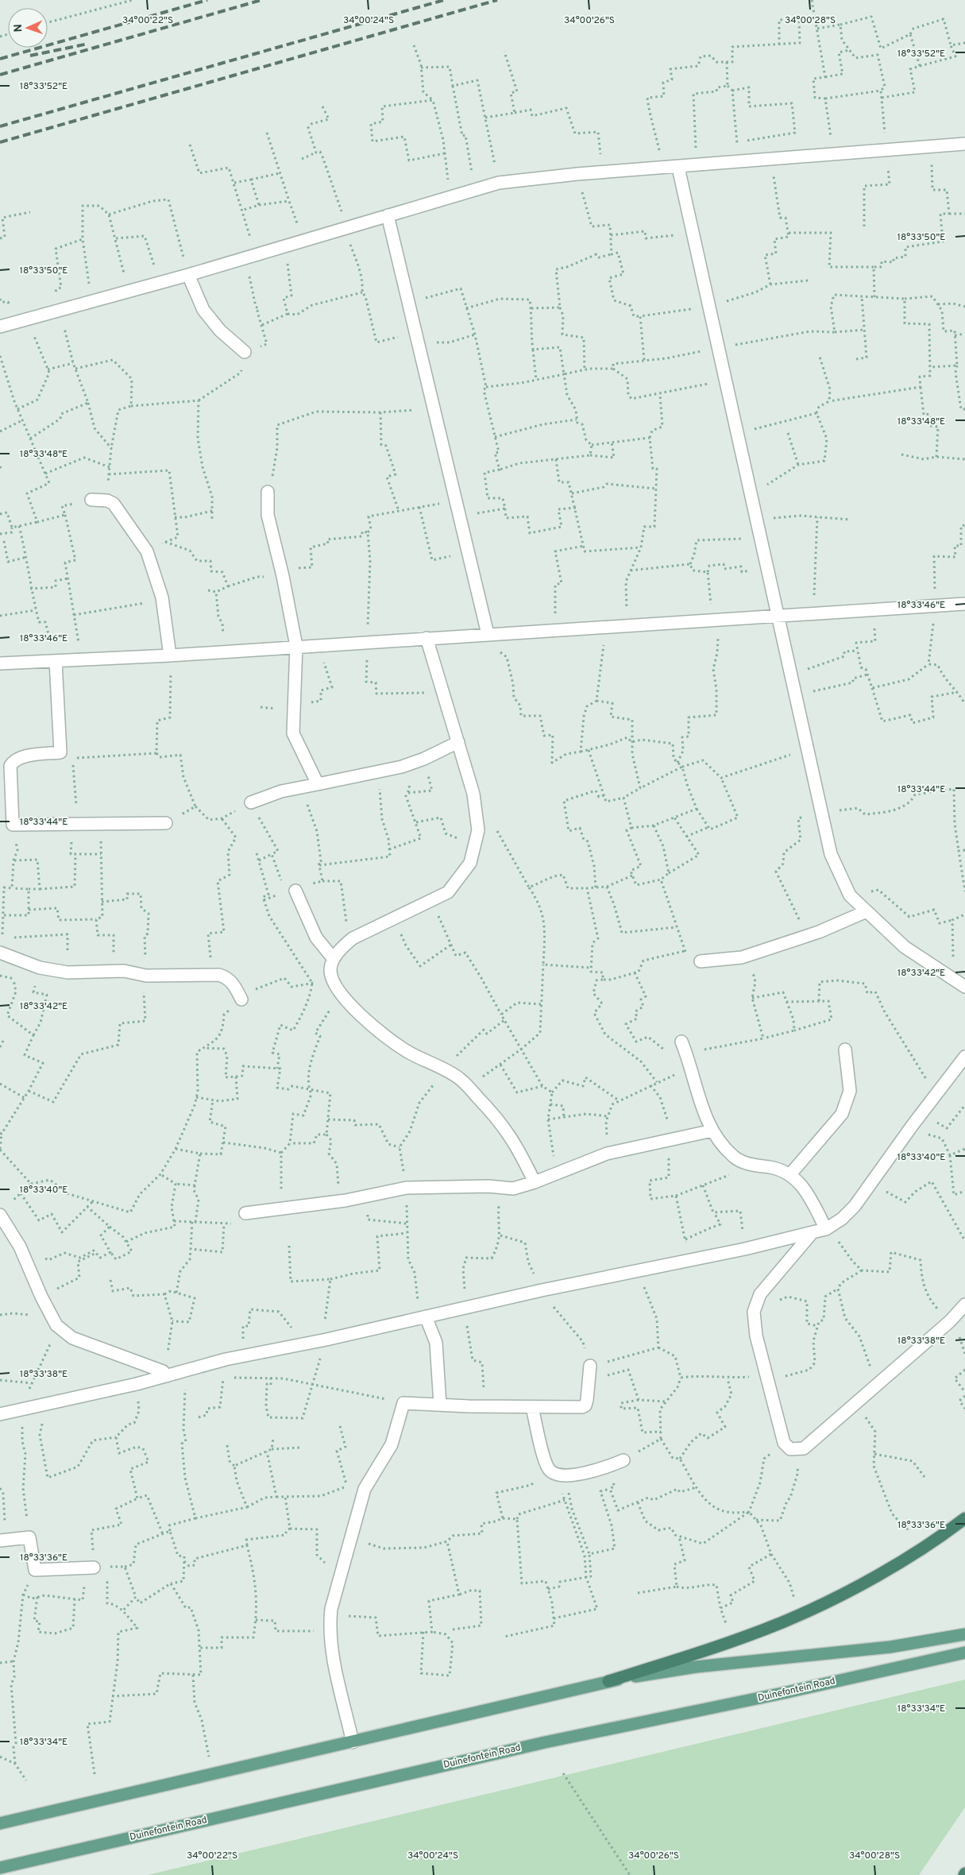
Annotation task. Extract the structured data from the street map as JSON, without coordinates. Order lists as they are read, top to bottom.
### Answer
{
  "streets": {
    "main road": ["Duinefontein Road"]
  },
  "north": "left",
  "coordinates": [
    "34°00'22\"S",
    "34°00'24\"S",
    "34°00'26\"S",
    "34°00'28\"S",
    "18°33'52\"E",
    "18°33'50\"E",
    "18°33'48\"E",
    "18°33'46\"E",
    "18°33'44\"E",
    "18°33'42\"E",
    "18°33'40\"E",
    "18°33'38\"E",
    "18°33'36\"E",
    "18°33'34\"E"
  ]
}
